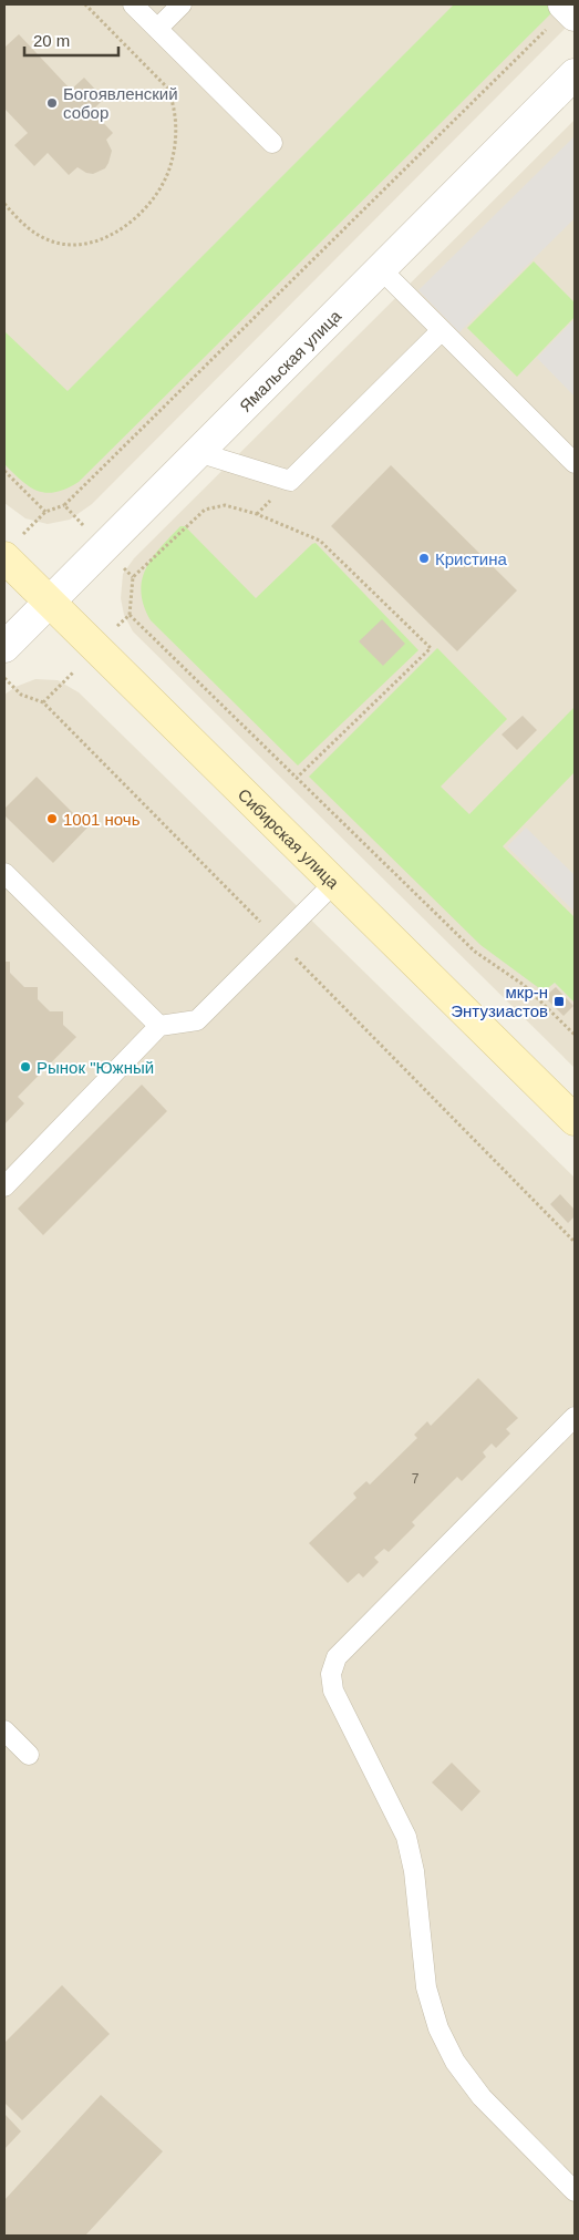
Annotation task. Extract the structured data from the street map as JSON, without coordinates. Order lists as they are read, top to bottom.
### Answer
{
  "streets": {
    "main road": ["Сибирская улица"],
    "street": ["Ямальская улица"]
  },
  "crossings": [
    ["Ямальская улица", "Сибирская улица"]
  ],
  "places": {
    "other": [
      "Богоявленский собор",
      "Кристина",
      "1001 ночь",
      "Рынок \"Южный"
    ],
    "transit": ["мкр-н Энтузиастов"]
  },
  "house_numbers": ["7"],
  "scale_bar": "20 m"
}
